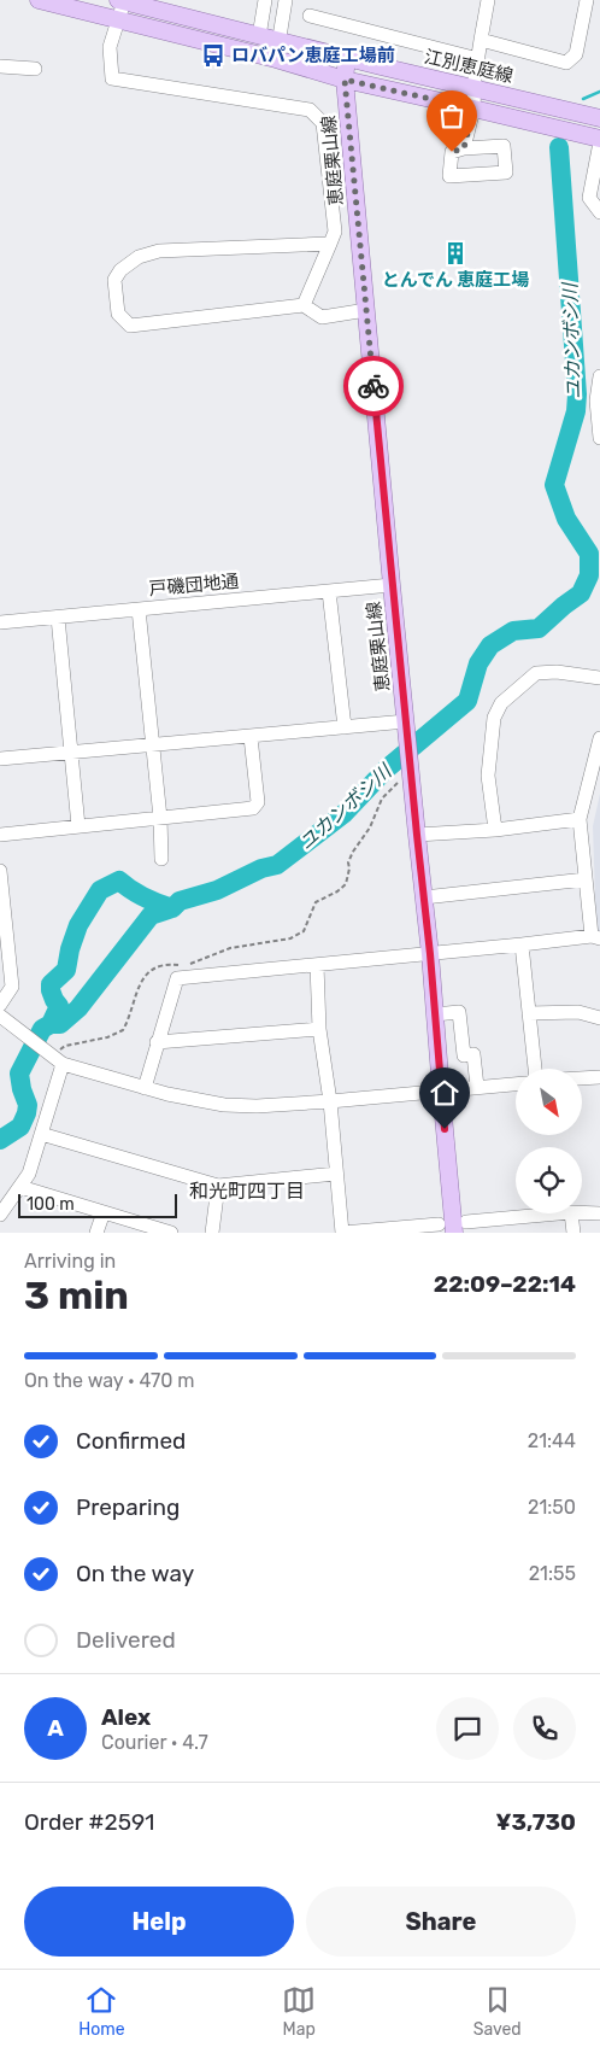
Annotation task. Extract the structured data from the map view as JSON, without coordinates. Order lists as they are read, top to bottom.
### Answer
{
  "streets": {
    "main road": ["江別恵庭線", "恵庭栗山線"],
    "street": ["戸磯団地通"]
  },
  "crossings": [
    ["江別恵庭線", "恵庭栗山線"],
    ["恵庭栗山線", "戸磯団地通"]
  ],
  "districts": ["和光町四丁目"],
  "water": ["ユカンボシ川"],
  "places": {
    "bus stop": ["ロバパン恵庭工場前"],
    "building": ["とんでん 恵庭工場"]
  },
  "scale_bar": "100 m",
  "north": "bottom right",
  "page": {
    "scale": "100 m",
    "heading": ["3 min", "Arriving in", "22:09–22:14"],
    "panel": [
      "Alex",
      "Courier · 4.7",
      "Order #2591",
      "¥3,730"
    ],
    "bar": "On the way · 470 m",
    "list": [
      ["Confirmed", "21:44"],
      ["Preparing", "21:50"],
      ["On the way", "21:55"],
      "Delivered"
    ],
    "round": "A",
    "buttons": ["Help", "Share"],
    "tabs": ["Home", "Map", "Saved"]
  }
}
